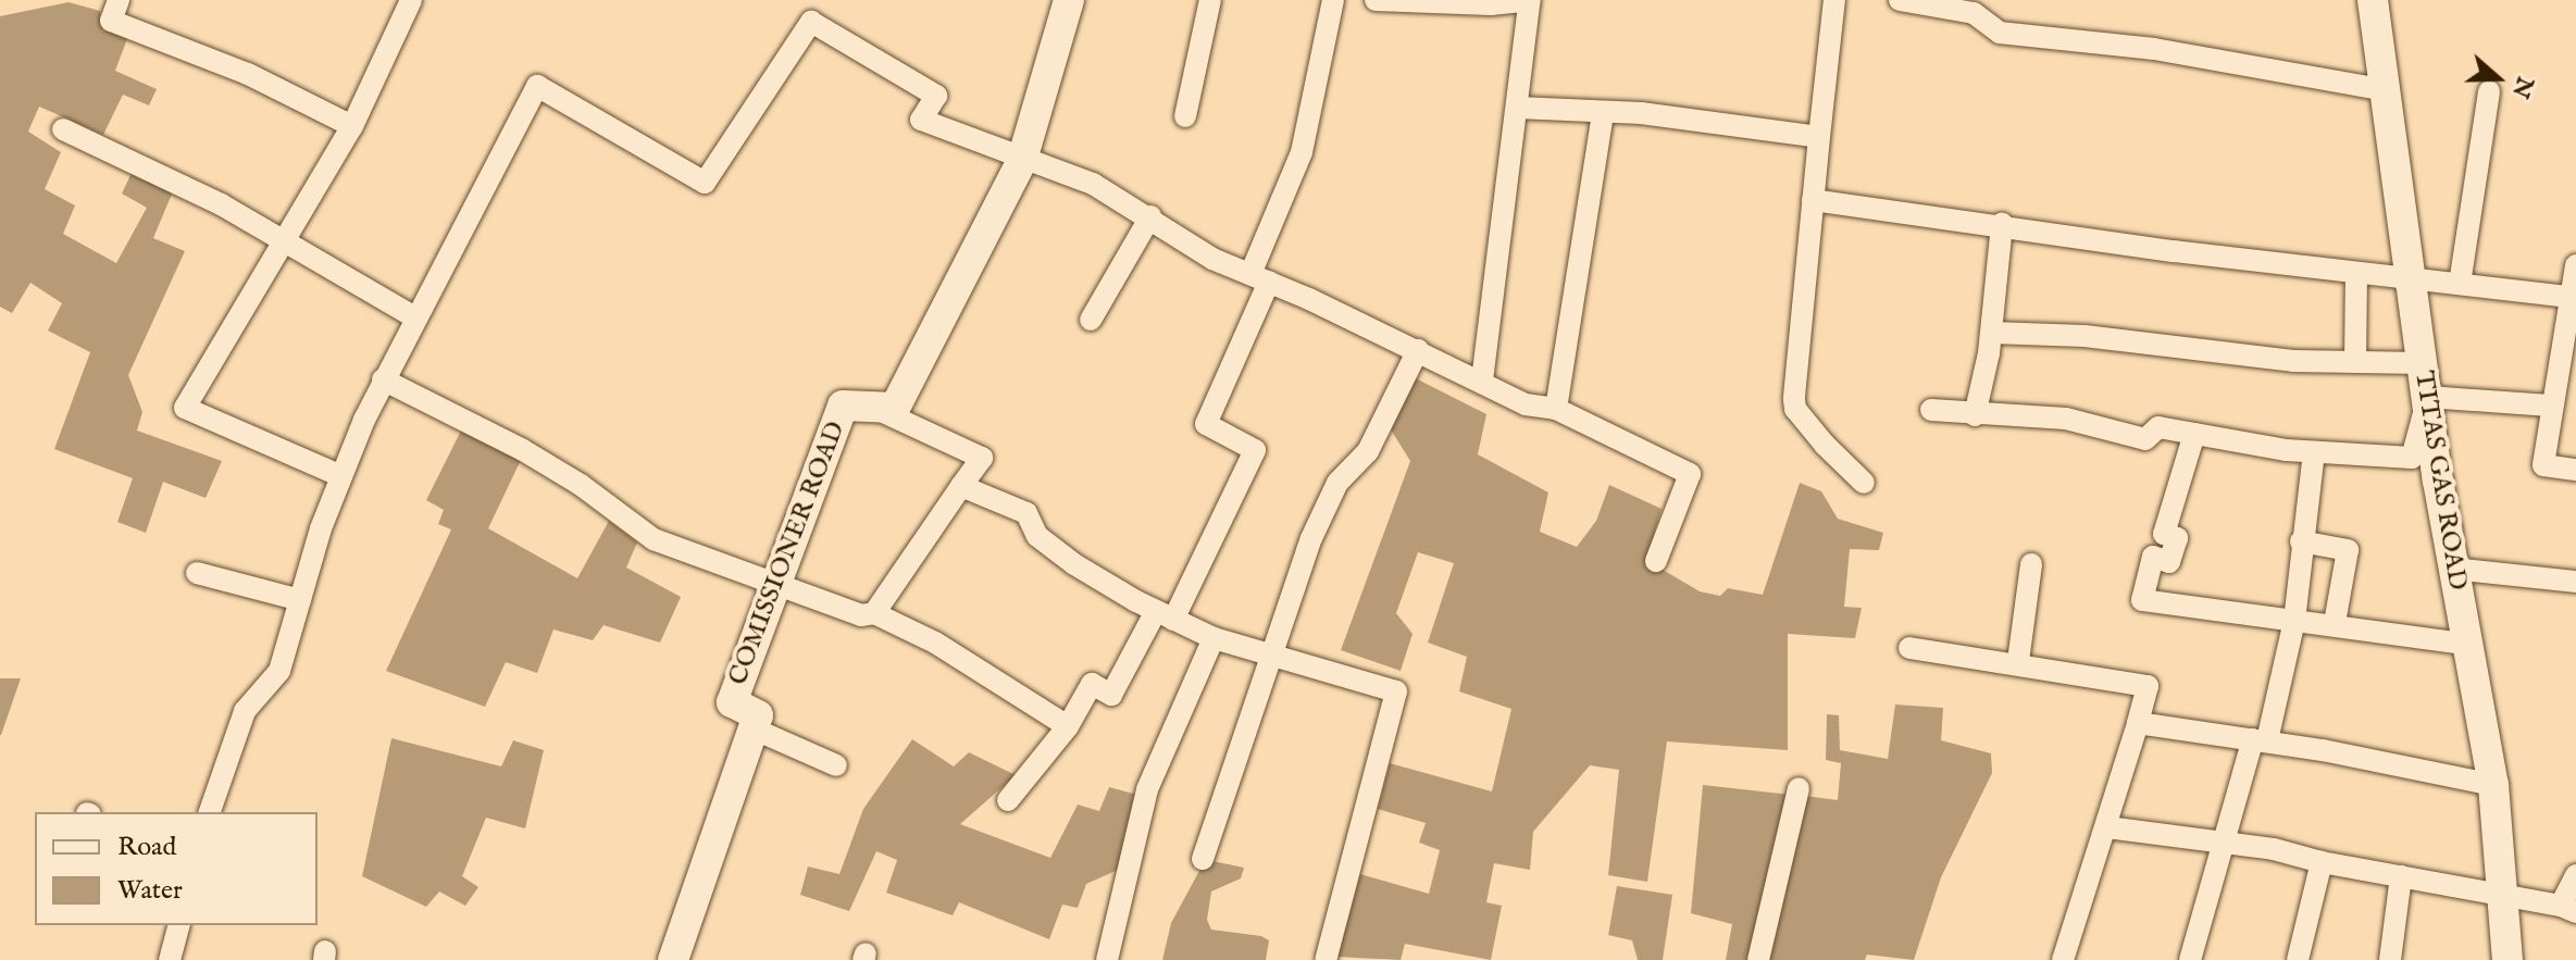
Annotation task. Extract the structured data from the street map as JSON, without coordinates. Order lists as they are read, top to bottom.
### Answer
{
  "streets": {
    "street": ["TITAS GAS ROAD", "COMISSIONER ROAD"]
  },
  "legend": ["Road", "Water"],
  "north": "right"
}
